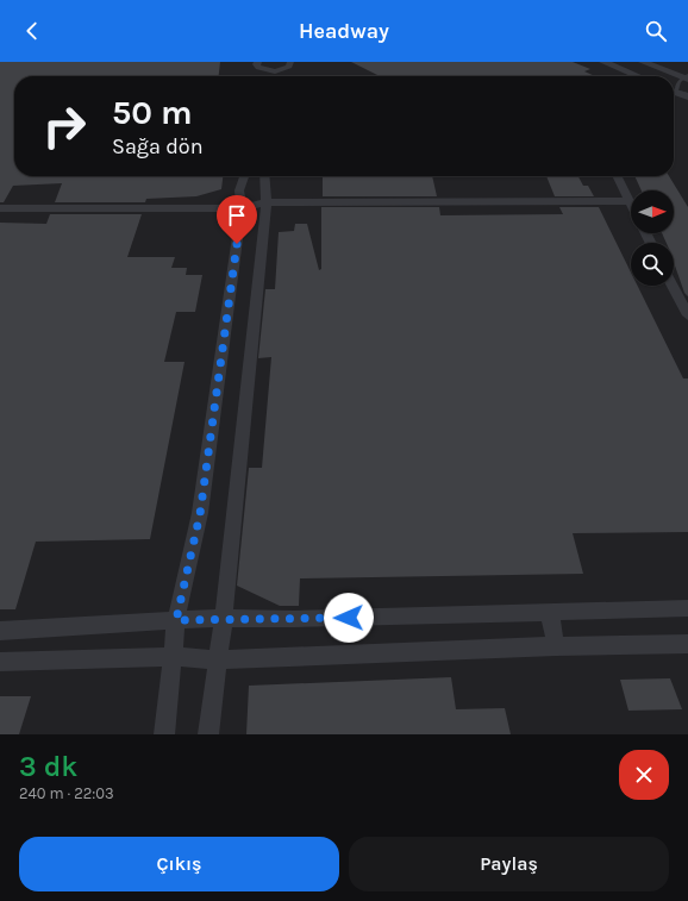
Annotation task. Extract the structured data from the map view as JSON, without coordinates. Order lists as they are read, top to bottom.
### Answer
{
  "north": "right",
  "page": {
    "header": "Headway",
    "turn": ["50 m", "Sağa dön"],
    "heading": ["3 dk", "240 m · 22:03"],
    "buttons": ["Çıkış", "Paylaş"]
  }
}
